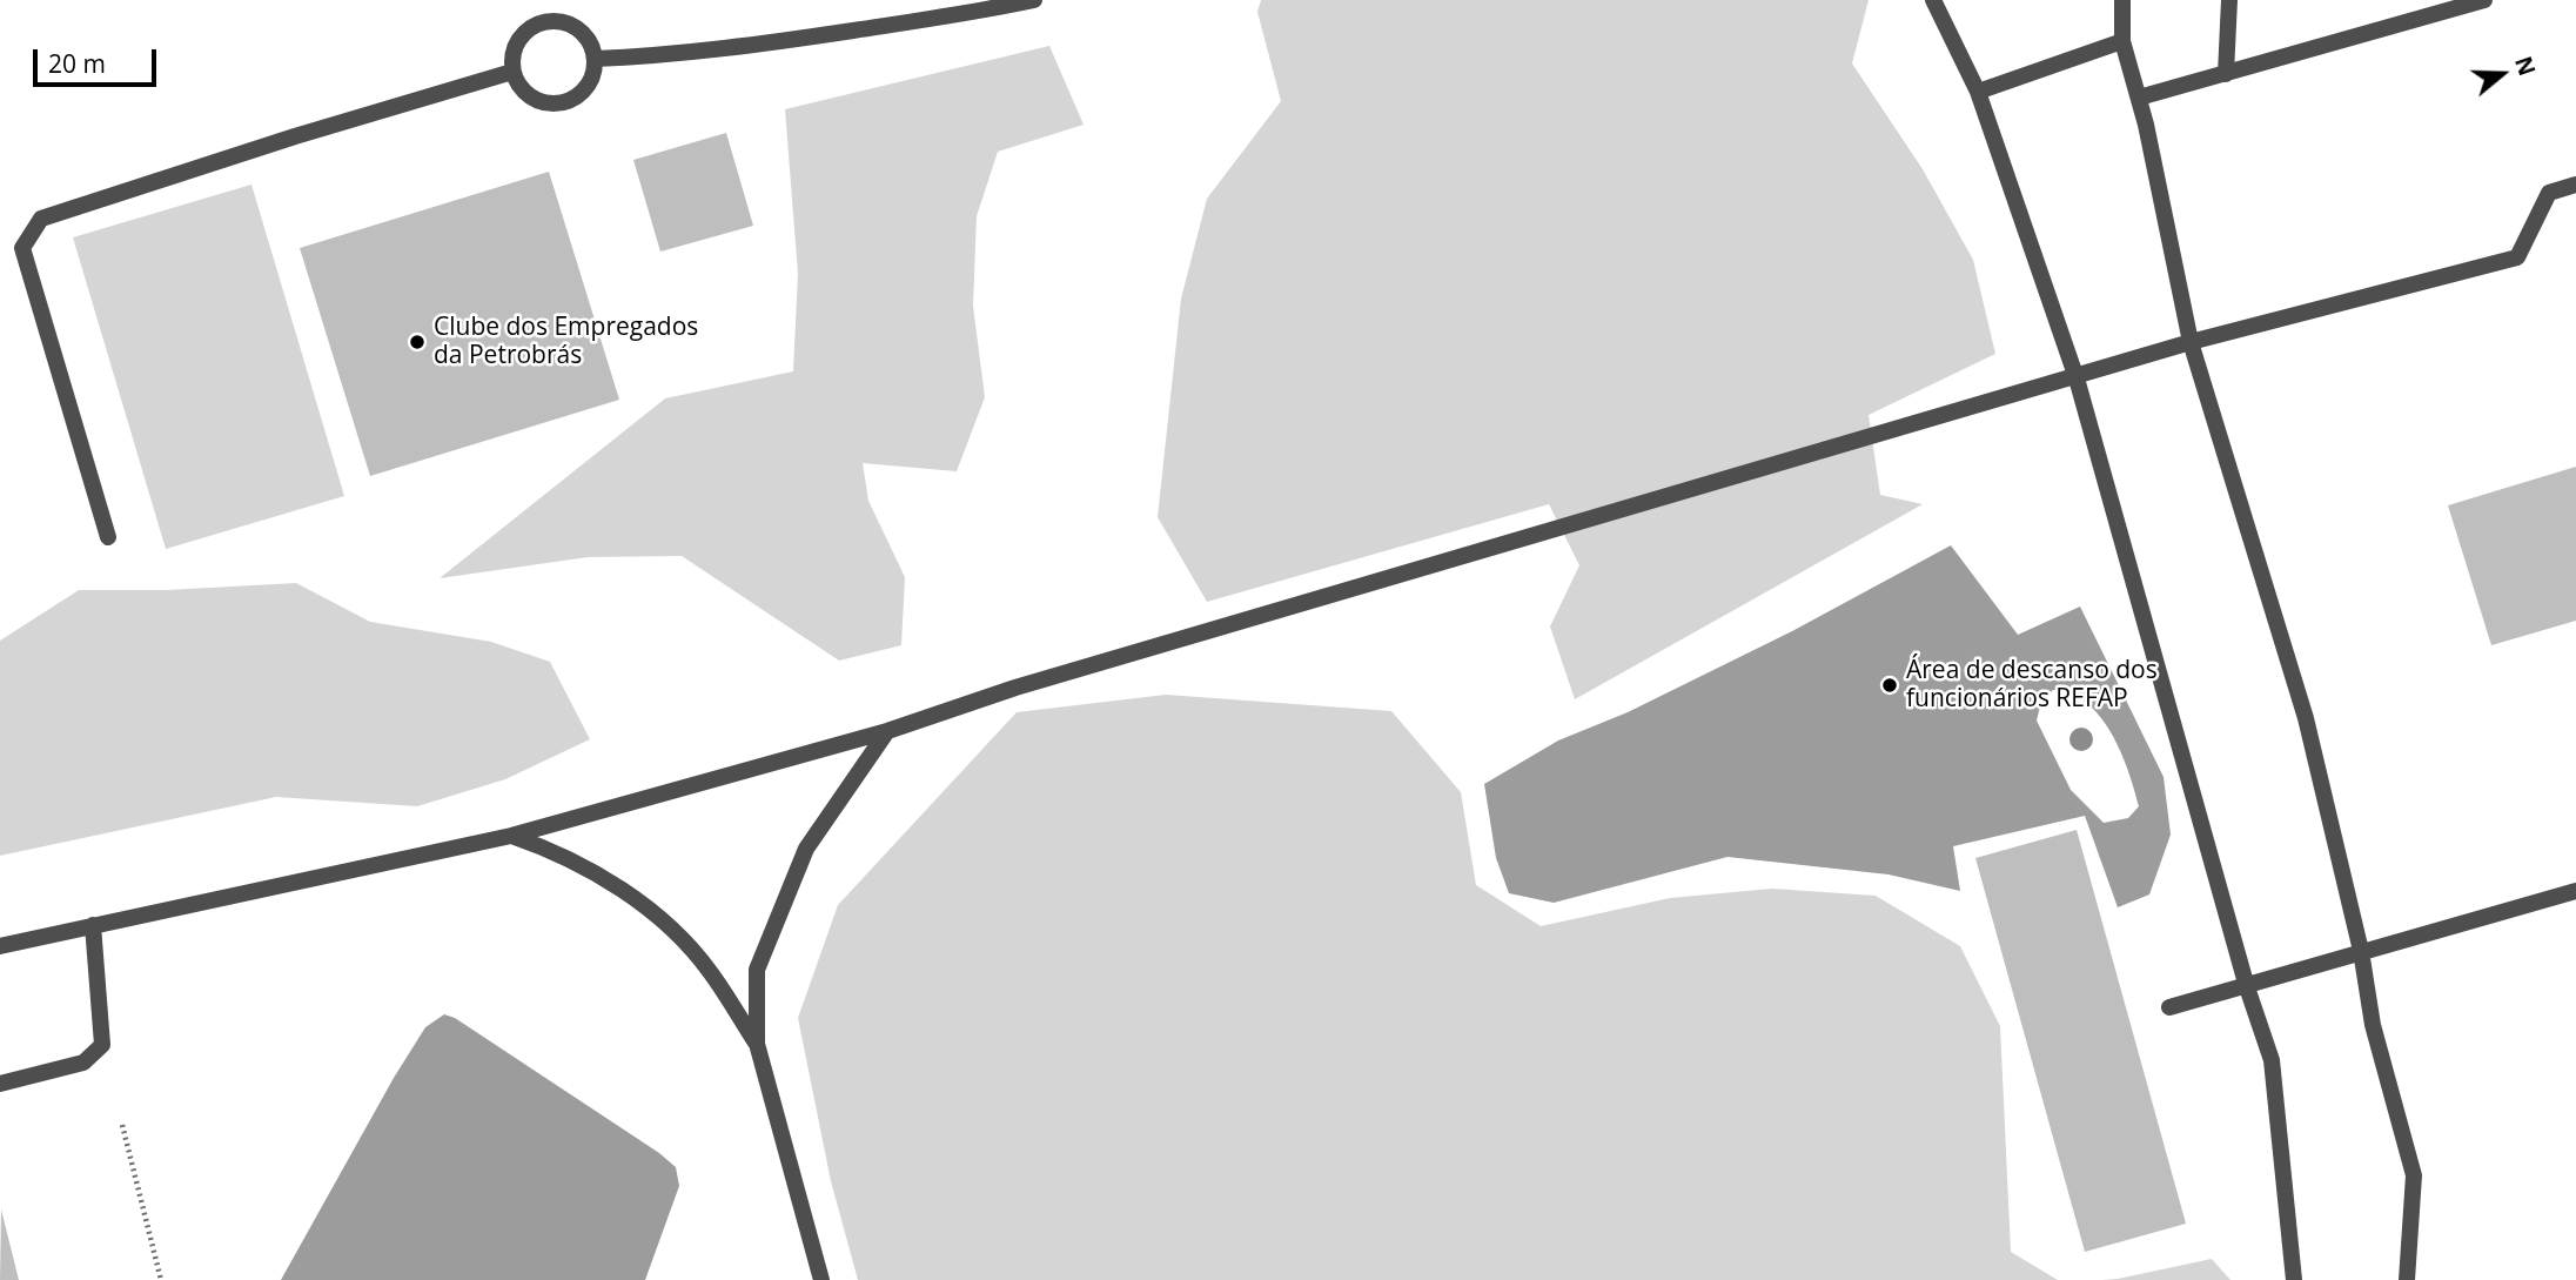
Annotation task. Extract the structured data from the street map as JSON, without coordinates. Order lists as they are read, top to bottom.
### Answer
{
  "places": ["Clube dos Empregados da Petrobrás", "Área de descanso dos funcionários REFAP"],
  "scale_bar": "20 m",
  "north": "right"
}
